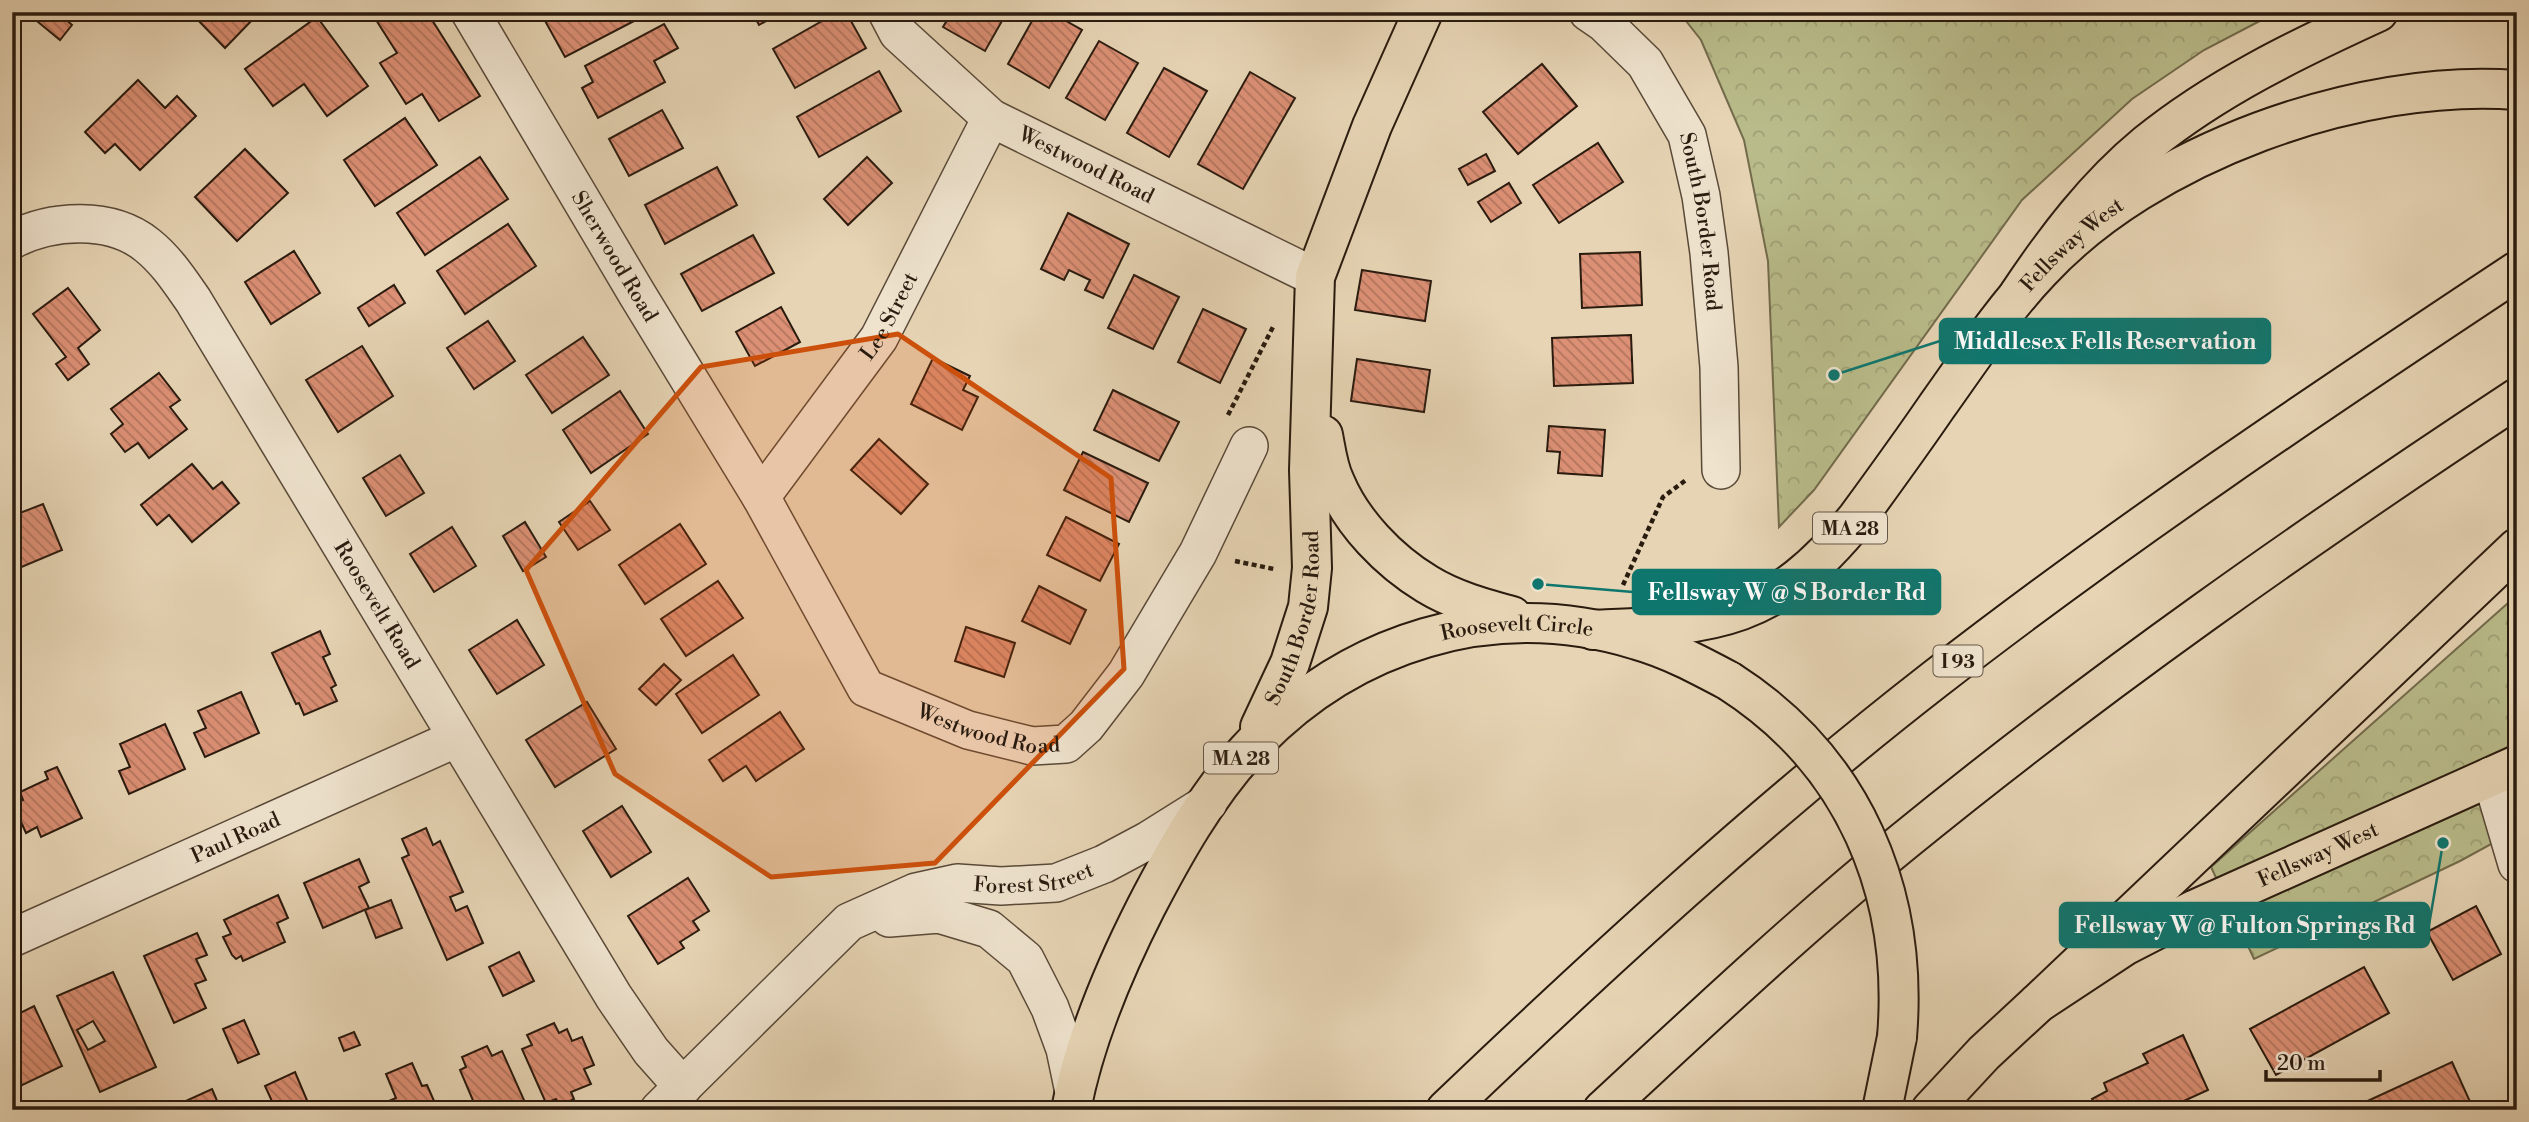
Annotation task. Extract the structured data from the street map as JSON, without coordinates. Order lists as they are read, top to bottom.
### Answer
{
  "streets": {
    "main road": [
      "South Border Road",
      "Fellsway West",
      "MA 28",
      "Roosevelt Circle",
      "I 93"
    ],
    "street": [
      "Westwood Road",
      "Sherwood Road",
      "Lee Street",
      "Roosevelt Road",
      "Paul Road",
      "Forest Street"
    ]
  },
  "crossings": [
    ["Westwood Road", "South Border Road"],
    ["Westwood Road", "Sherwood Road"],
    ["Westwood Road", "Lee Street"],
    ["South Border Road", "Roosevelt Circle"],
    ["Fellsway West", "Roosevelt Circle"],
    ["Sherwood Road", "Lee Street"],
    ["Roosevelt Road", "Paul Road"],
    ["Roosevelt Road", "Forest Street"],
    ["Roosevelt Circle", "Forest Street"]
  ],
  "places": ["Middlesex Fells Reservation", "Fellsway W @ S Border Rd", "Fellsway W @ Fulton Springs Rd"],
  "scale_bar": "20 m"
}
